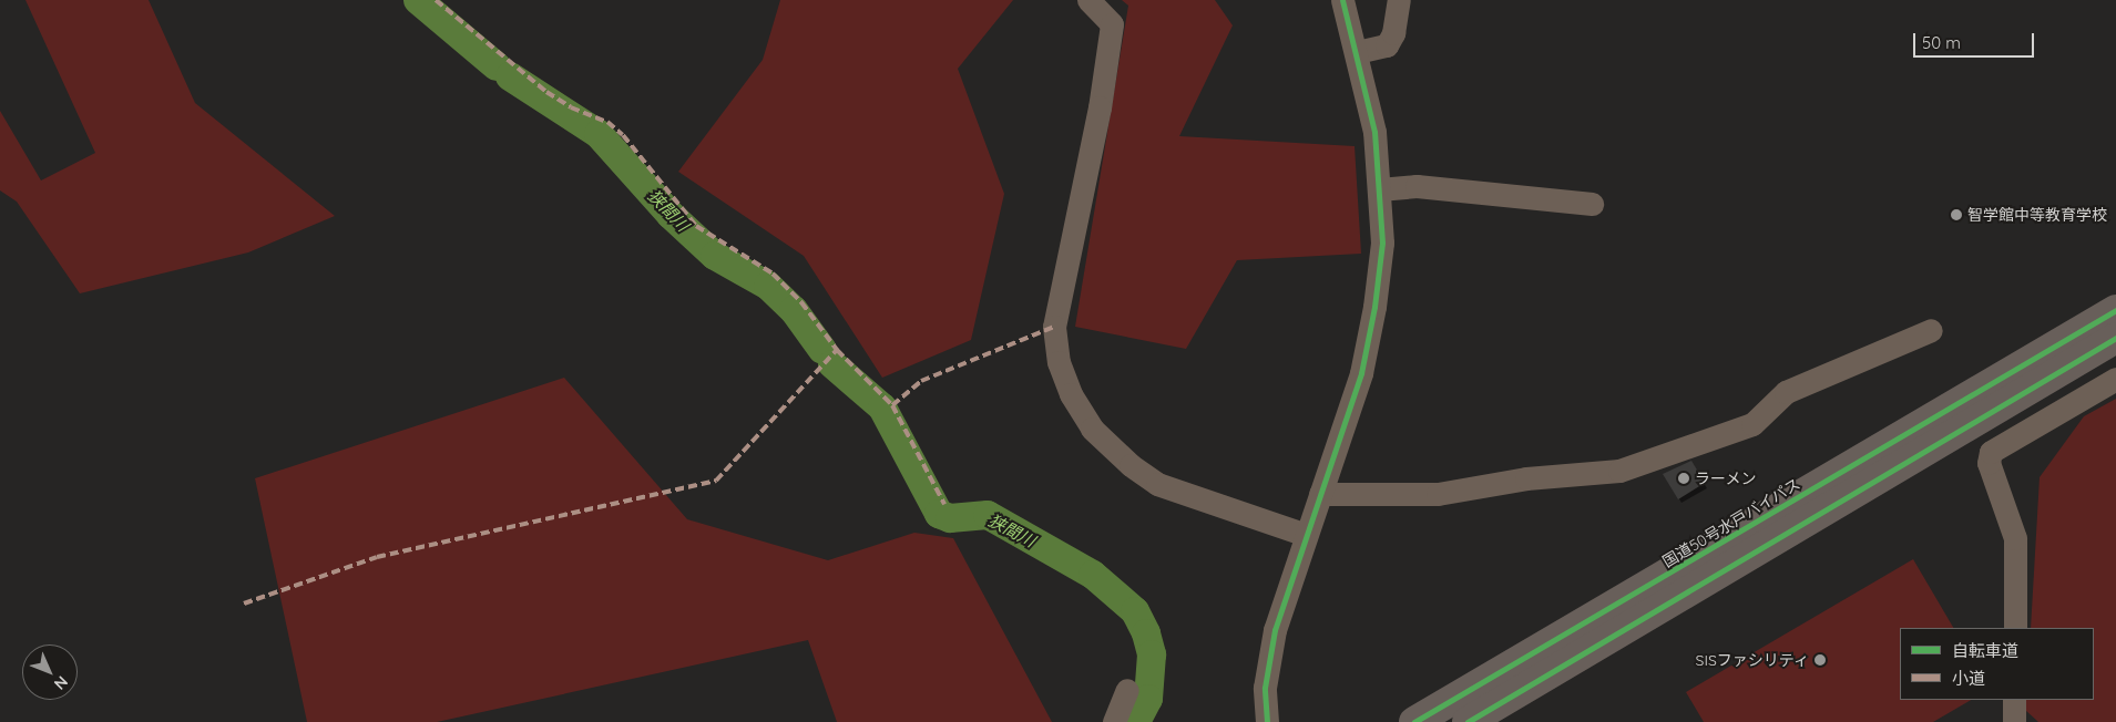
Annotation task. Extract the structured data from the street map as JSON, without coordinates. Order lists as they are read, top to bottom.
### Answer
{
  "streets": {
    "highway": ["国道50号水戸バイパス"]
  },
  "water": ["狭間川"],
  "places": ["智学館中等教育学校", "ラーメン", "SISファシリティ"],
  "legend": ["自転車道", "小道"],
  "scale_bar": "50 m",
  "north": "bottom right"
}
